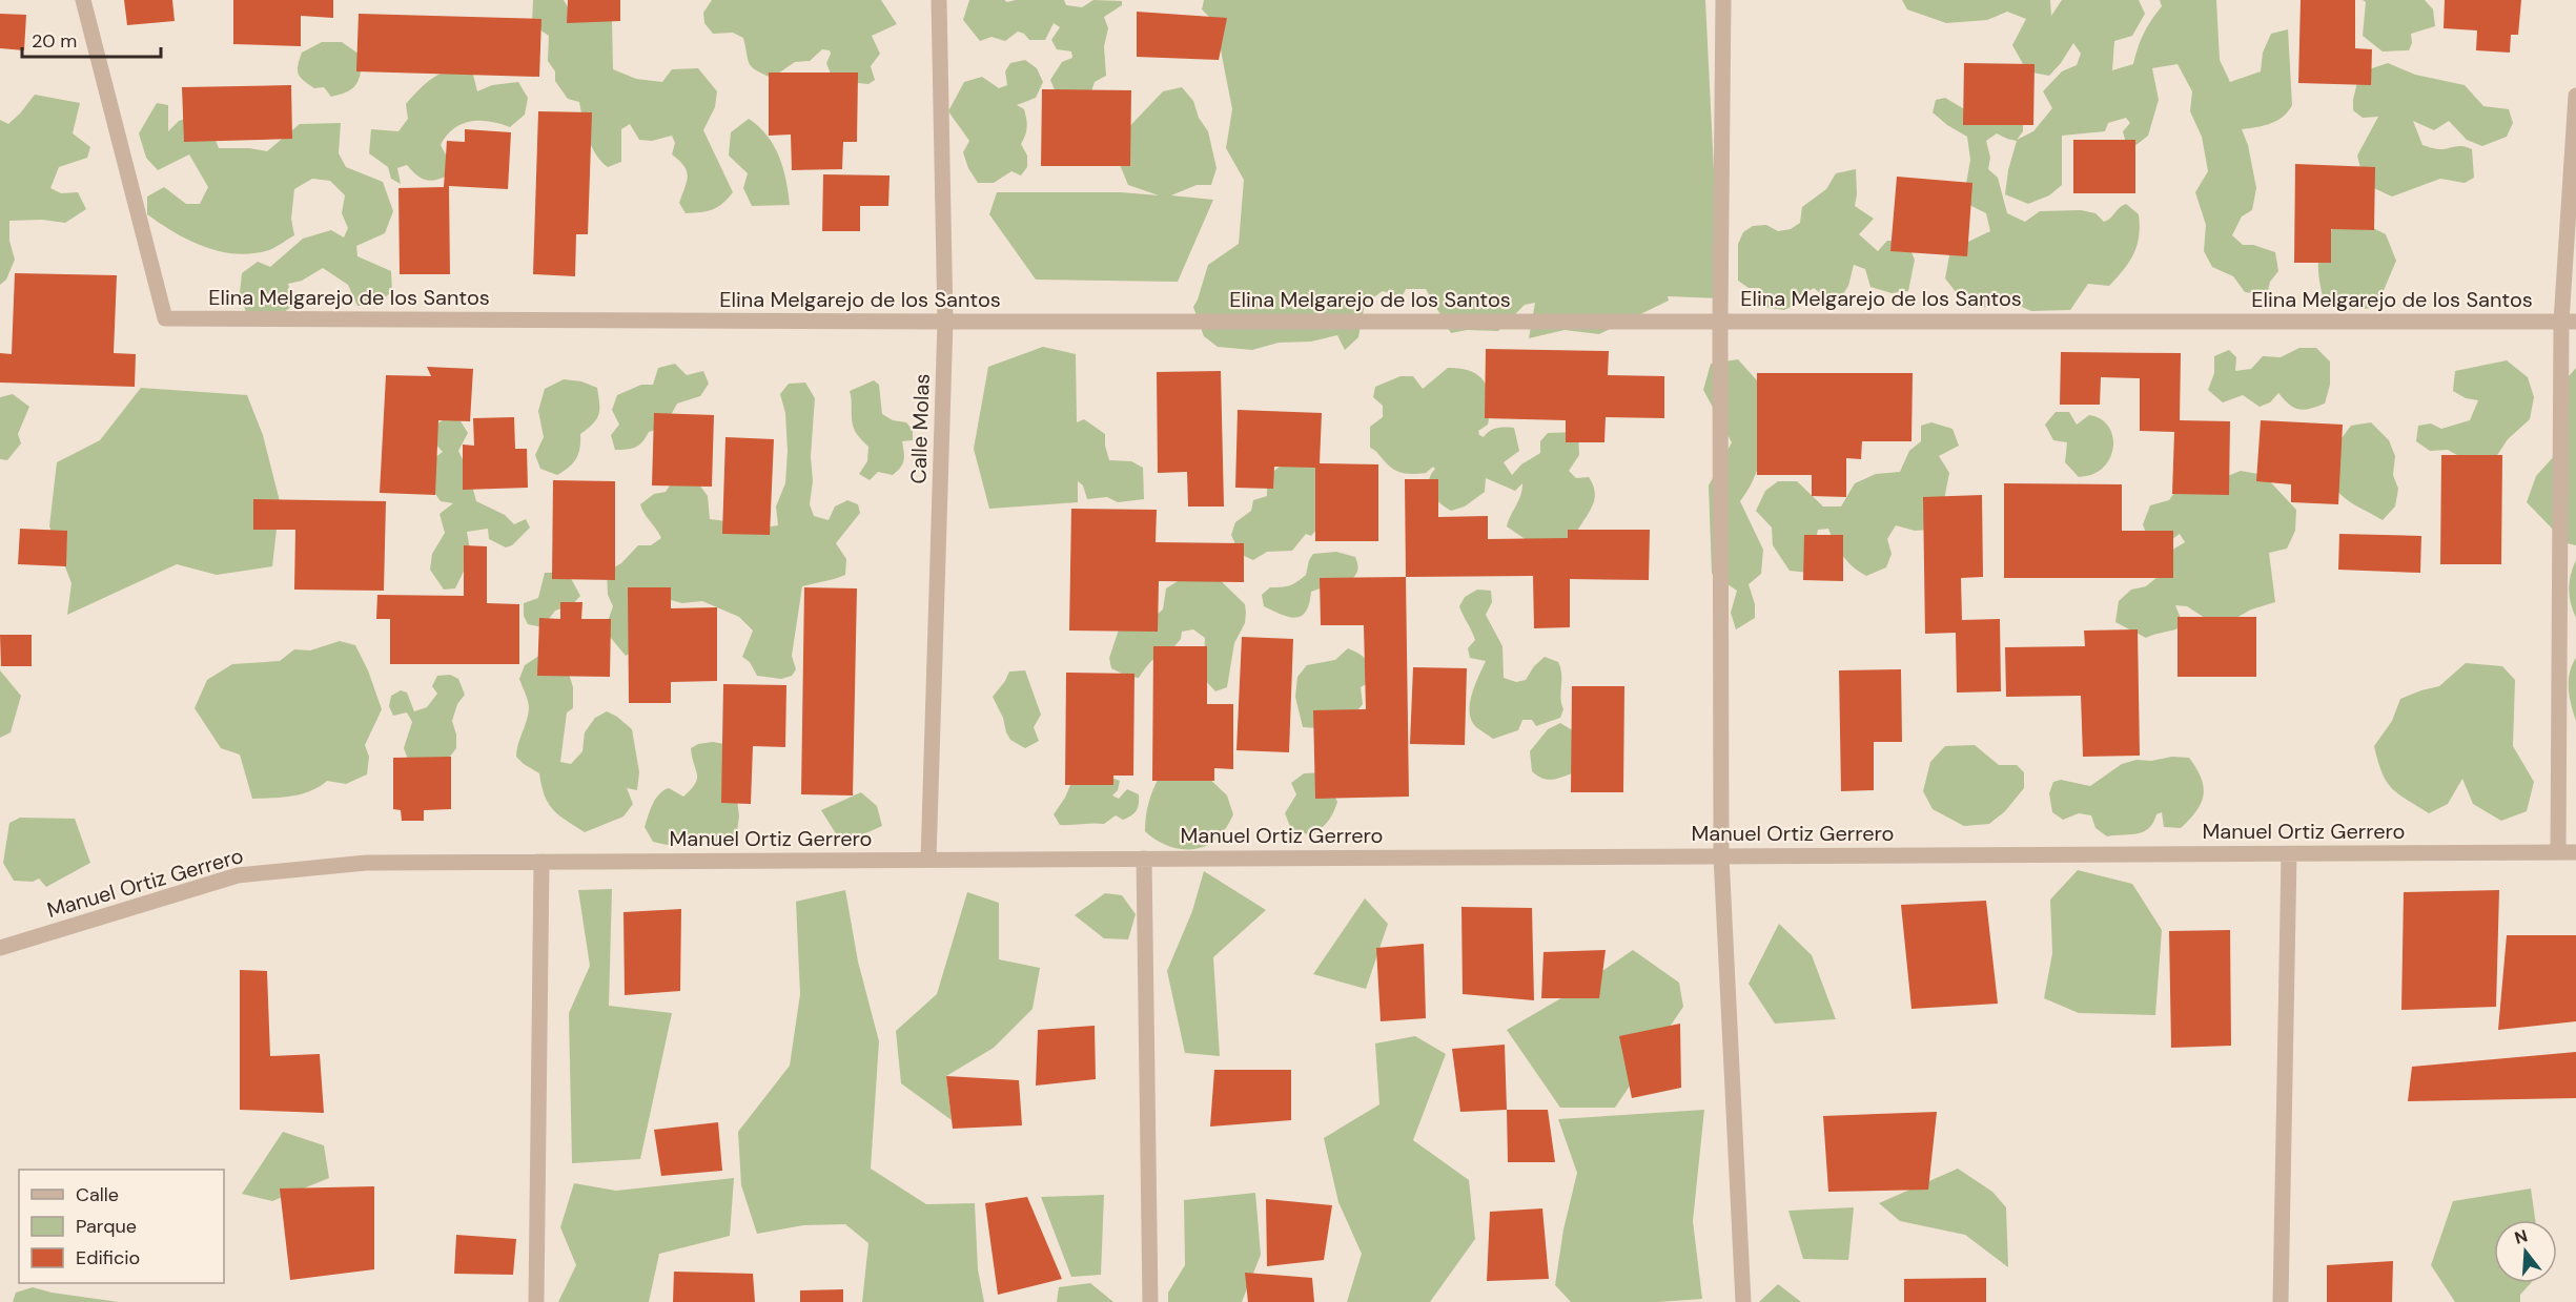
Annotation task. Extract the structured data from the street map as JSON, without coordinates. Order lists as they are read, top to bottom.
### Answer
{
  "streets": {
    "street": ["Elina Melgarejo de los Santos", "Calle Molas", "Manuel Ortiz Gerrero"]
  },
  "crossings": [
    ["Elina Melgarejo de los Santos", "Calle Molas"],
    ["Calle Molas", "Manuel Ortiz Gerrero"]
  ],
  "legend": ["Calle", "Parque", "Edificio"],
  "scale_bar": "20 m",
  "north": "top"
}
